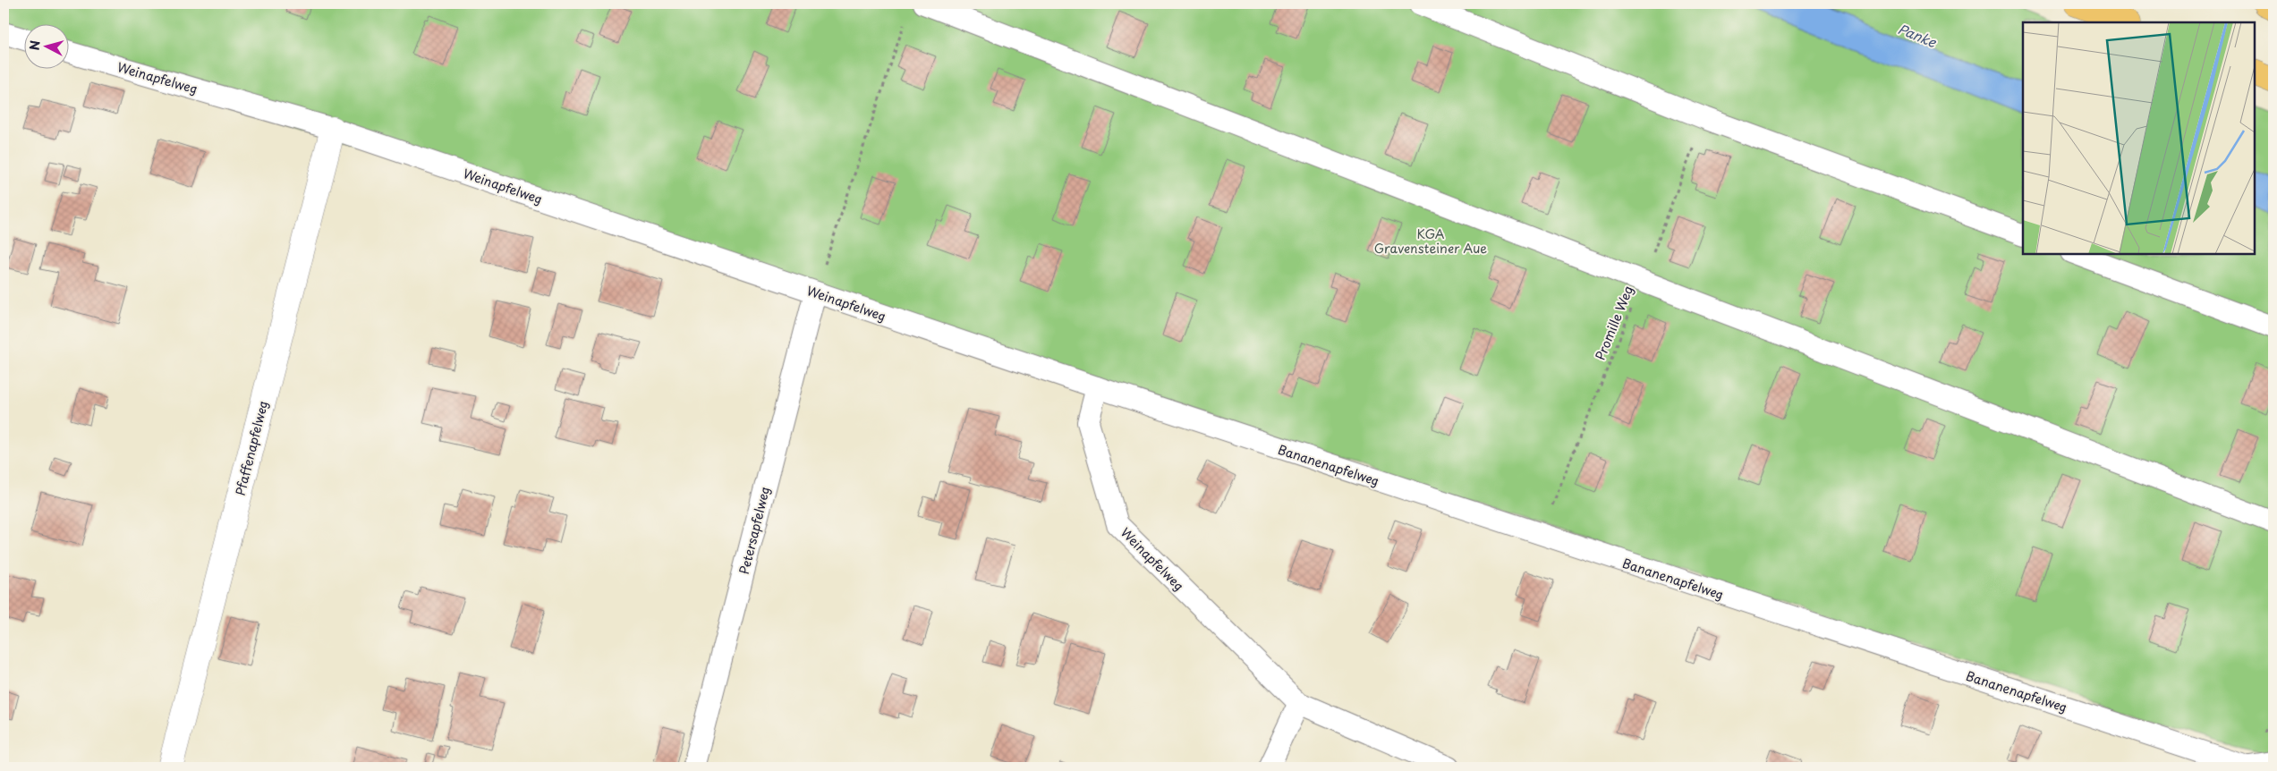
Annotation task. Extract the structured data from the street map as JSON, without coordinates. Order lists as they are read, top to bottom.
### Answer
{
  "streets": {
    "street": ["Pfaffenapfelweg"],
    "lane": ["Weinapfelweg", "Bananenapfelweg", "Petersapfelweg"],
    "path": ["Promille Weg"]
  },
  "crossings": [
    ["Weinapfelweg", "Pfaffenapfelweg"],
    ["Weinapfelweg", "Bananenapfelweg"],
    ["Weinapfelweg", "Petersapfelweg"],
    ["Promille Weg", "Bananenapfelweg"]
  ],
  "water": ["Panke"],
  "parks": ["KGA Gravensteiner Aue"],
  "north": "left"
}
